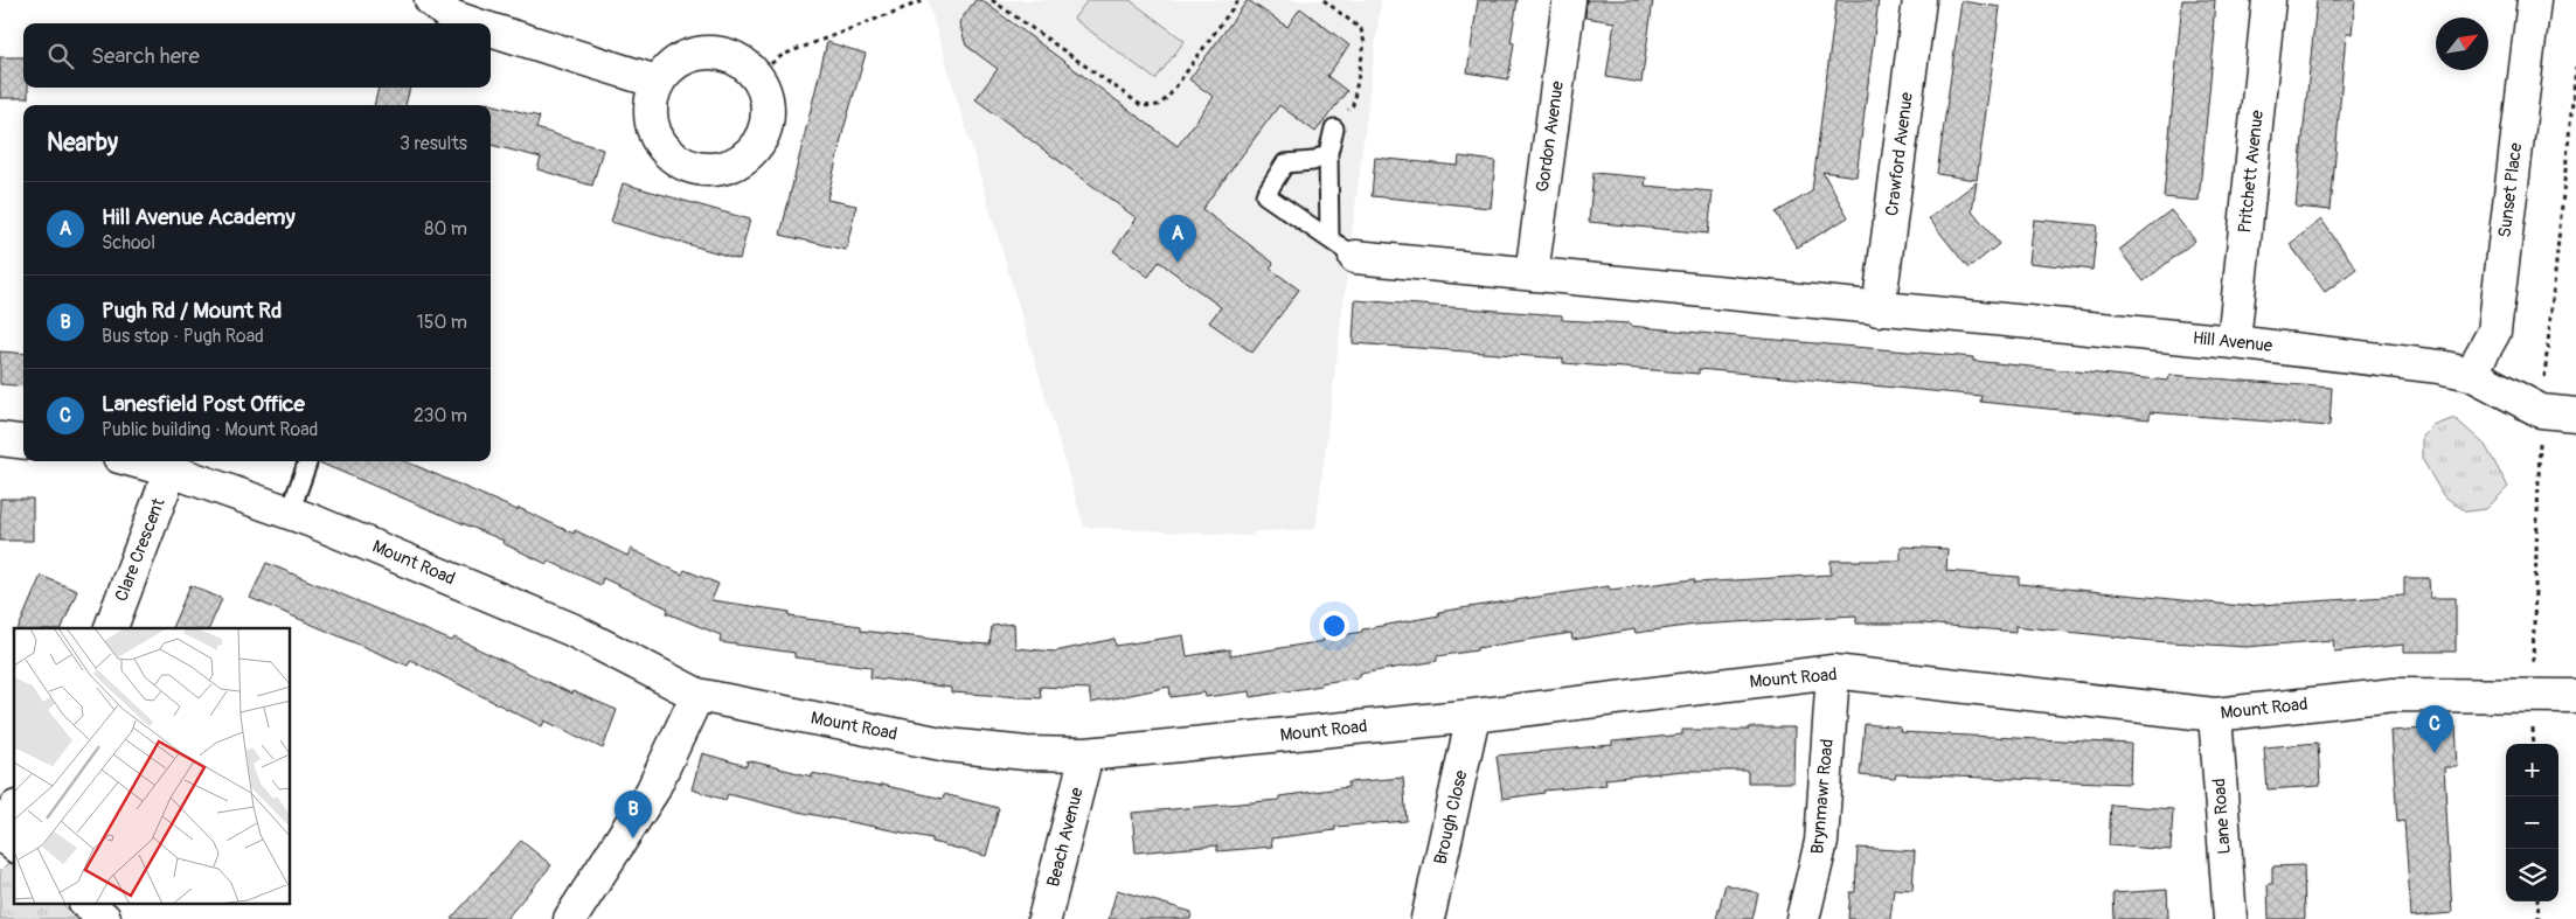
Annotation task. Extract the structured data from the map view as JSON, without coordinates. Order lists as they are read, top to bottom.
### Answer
{
  "streets": {
    "street": [
      "Gordon Avenue",
      "Crawford Avenue",
      "Pritchett Avenue",
      "Sunset Place",
      "Hill Avenue",
      "Clare Crescent",
      "Mount Road",
      "Brynmawr Road",
      "Lane Road",
      "Brough Close",
      "Beach Avenue"
    ]
  },
  "crossings": [
    ["Gordon Avenue", "Hill Avenue"],
    ["Crawford Avenue", "Hill Avenue"],
    ["Pritchett Avenue", "Hill Avenue"],
    ["Sunset Place", "Hill Avenue"],
    ["Clare Crescent", "Mount Road"],
    ["Mount Road", "Brynmawr Road"],
    ["Mount Road", "Lane Road"],
    ["Mount Road", "Brough Close"],
    ["Mount Road", "Beach Avenue"]
  ],
  "north": "top right",
  "page": {
    "search": "Search here",
    "heading": ["Nearby", "3 results"],
    "list": [
      {
        "mark": "A",
        "name": "Hill Avenue Academy",
        "note": "School",
        "value": "80 m"
      },
      {
        "mark": "B",
        "name": "Pugh Rd / Mount Rd",
        "note": "Bus stop · Pugh Road",
        "value": "150 m"
      },
      {
        "mark": "C",
        "name": "Lanesfield Post Office",
        "note": "Public building · Mount Road",
        "value": "230 m"
      }
    ],
    "pins": ["A", "C", "B"],
    "map_buttons": ["+", "−"]
  }
}
